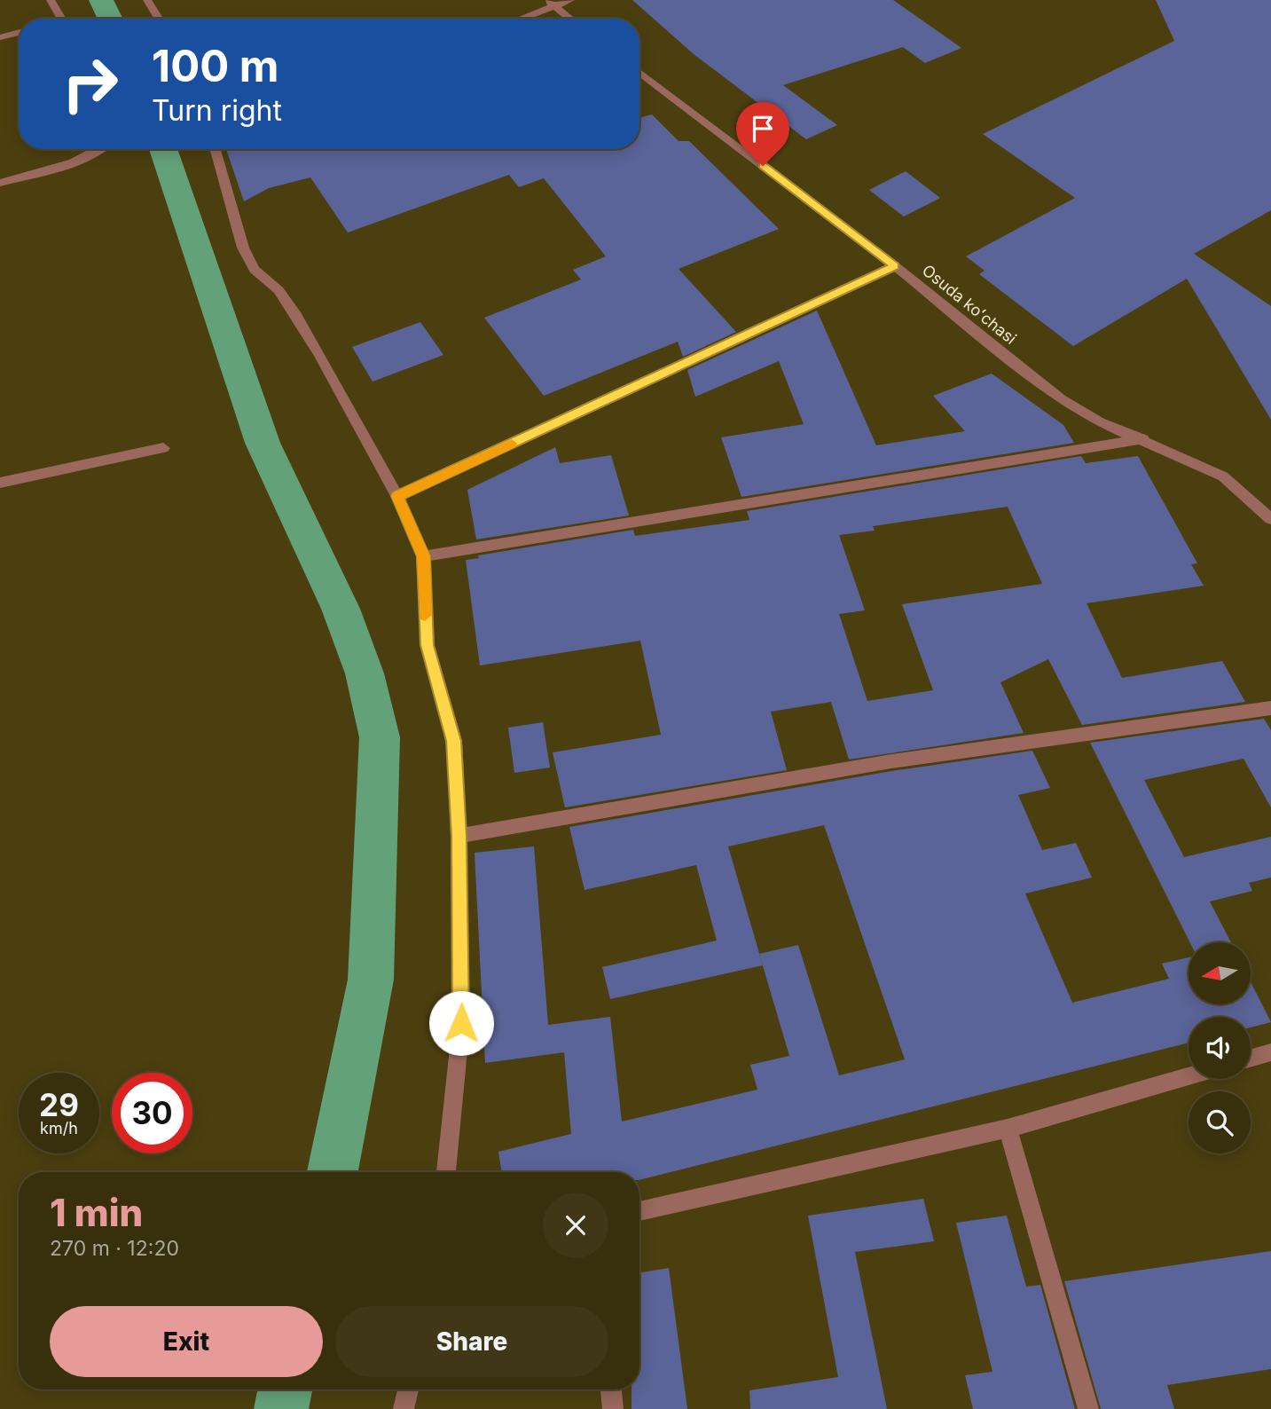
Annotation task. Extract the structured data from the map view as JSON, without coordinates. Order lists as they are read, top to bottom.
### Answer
{
  "streets": {
    "street": ["Osuda koʻchasi"]
  },
  "north": "left",
  "page": {
    "turn": ["100 m", "Turn right"],
    "speed": "29 km/h",
    "limit": "30",
    "heading": ["1 min", "270 m · 12:20"],
    "buttons": ["Exit", "Share"]
  }
}
